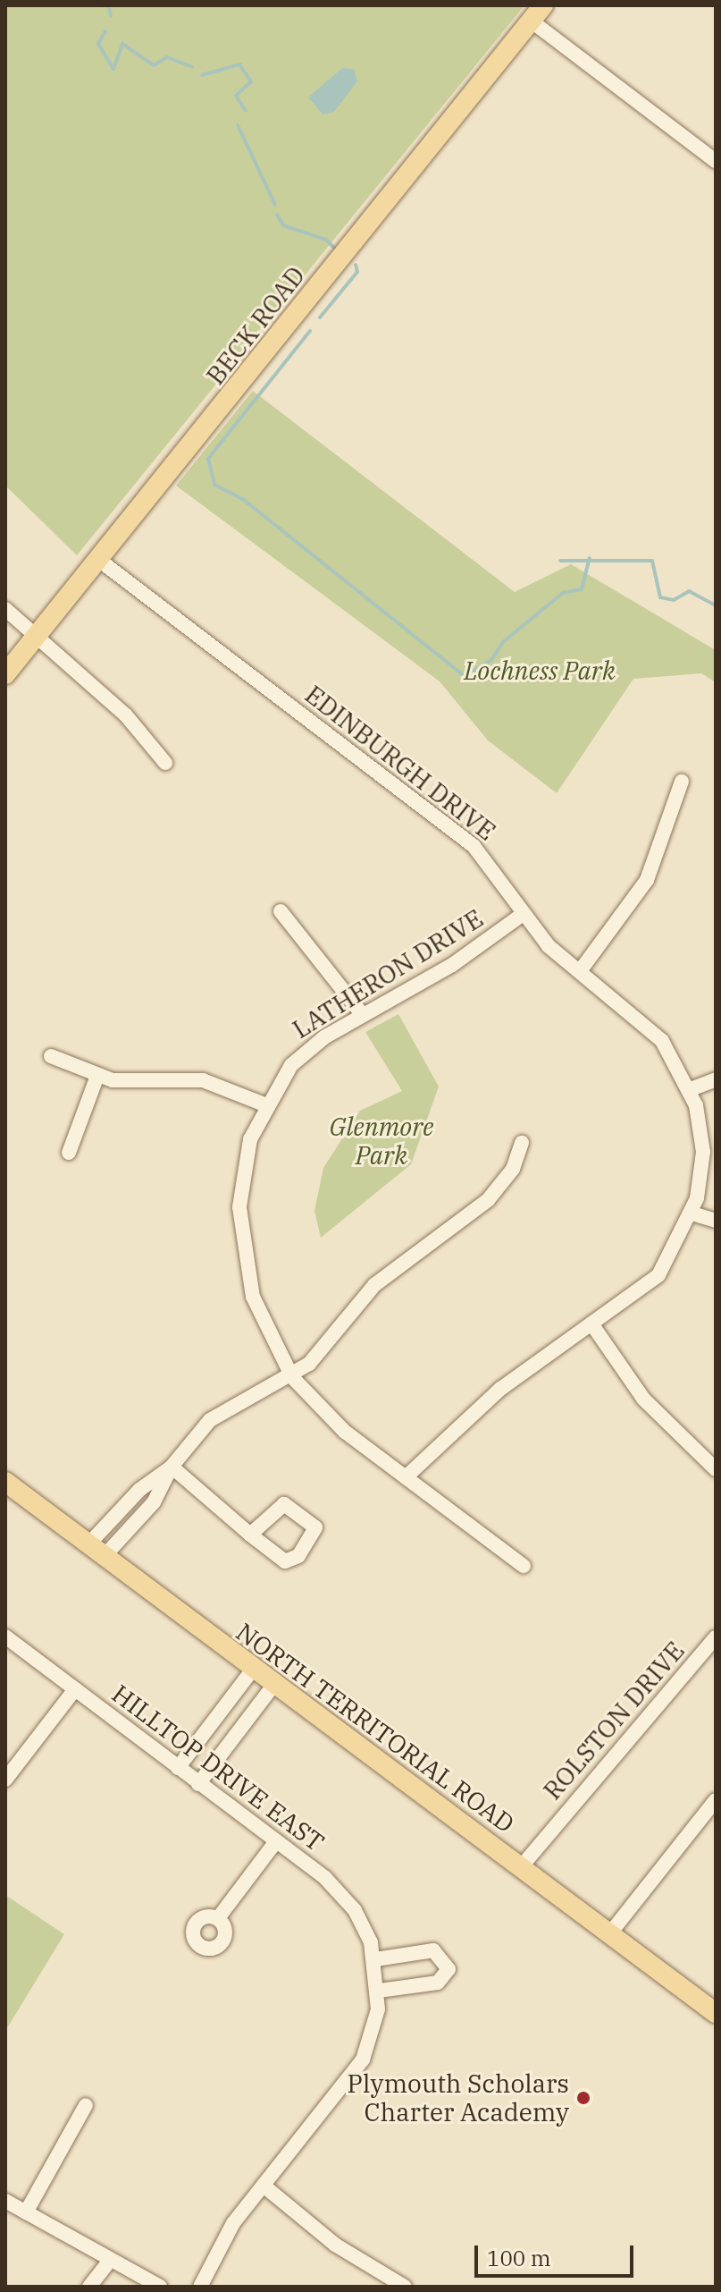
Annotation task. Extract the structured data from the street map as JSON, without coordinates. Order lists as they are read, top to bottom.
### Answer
{
  "streets": {
    "main road": ["BECK ROAD", "NORTH TERRITORIAL ROAD"],
    "street": [
      "EDINBURGH DRIVE",
      "LATHERON DRIVE",
      "ROLSTON DRIVE",
      "HILLTOP DRIVE EAST"
    ]
  },
  "crossings": [
    ["BECK ROAD", "EDINBURGH DRIVE"],
    ["EDINBURGH DRIVE", "LATHERON DRIVE"],
    ["ROLSTON DRIVE", "NORTH TERRITORIAL ROAD"]
  ],
  "parks": ["Lochness Park", "Glenmore Park"],
  "places": ["Plymouth Scholars Charter Academy"],
  "scale_bar": "100 m"
}
